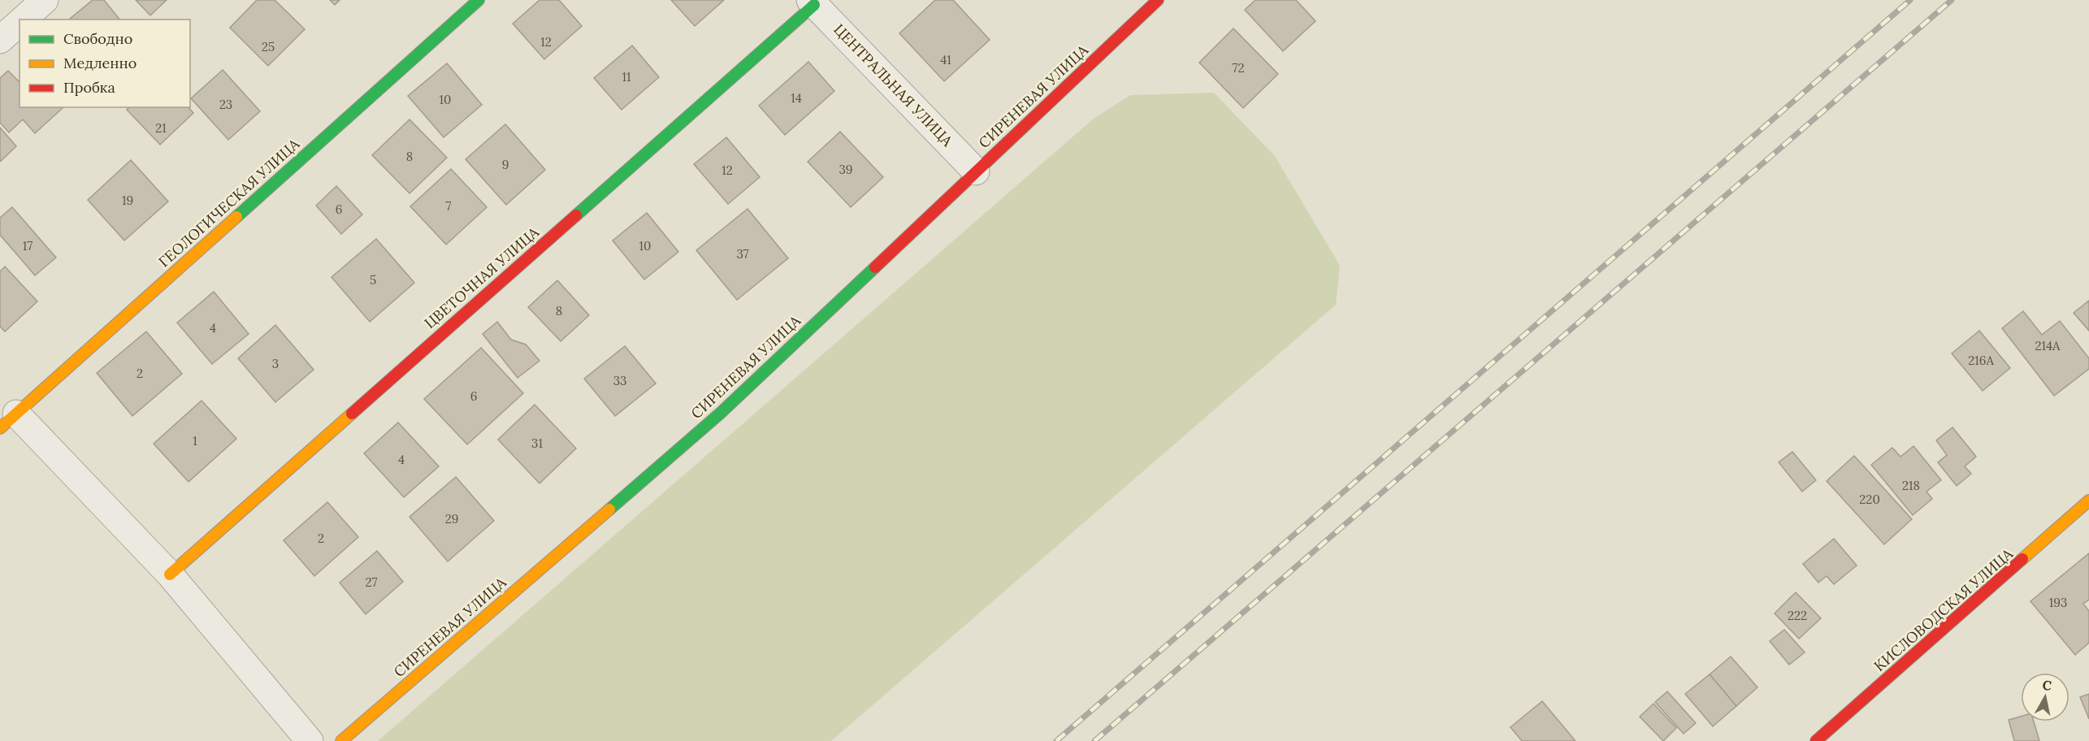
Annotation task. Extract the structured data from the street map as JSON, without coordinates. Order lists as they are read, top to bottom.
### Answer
{
  "streets": {
    "street": [
      "ЦЕНТРАЛЬНАЯ УЛИЦА",
      "СИРЕНЕВАЯ УЛИЦА",
      "ГЕОЛОГИЧЕСКАЯ УЛИЦА",
      "ЦВЕТОЧНАЯ УЛИЦА",
      "КИСЛОВОДСКАЯ УЛИЦА"
    ]
  },
  "crossings": [
    ["ЦЕНТРАЛЬНАЯ УЛИЦА", "СИРЕНЕВАЯ УЛИЦА"],
    ["ЦЕНТРАЛЬНАЯ УЛИЦА", "ЦВЕТОЧНАЯ УЛИЦА"]
  ],
  "house_numbers": [
    "12",
    "25",
    "41",
    "72",
    "11",
    "14",
    "10",
    "23",
    "21",
    "8",
    "9",
    "39",
    "12",
    "19",
    "7",
    "6",
    "17",
    "10",
    "37",
    "5",
    "8",
    "4",
    "214А",
    "216А",
    "3",
    "2",
    "33",
    "6",
    "1",
    "31",
    "4",
    "218",
    "220",
    "29",
    "2",
    "27",
    "193",
    "222"
  ],
  "legend": ["Свободно", "Медленно", "Пробка"],
  "north": "top"
}
